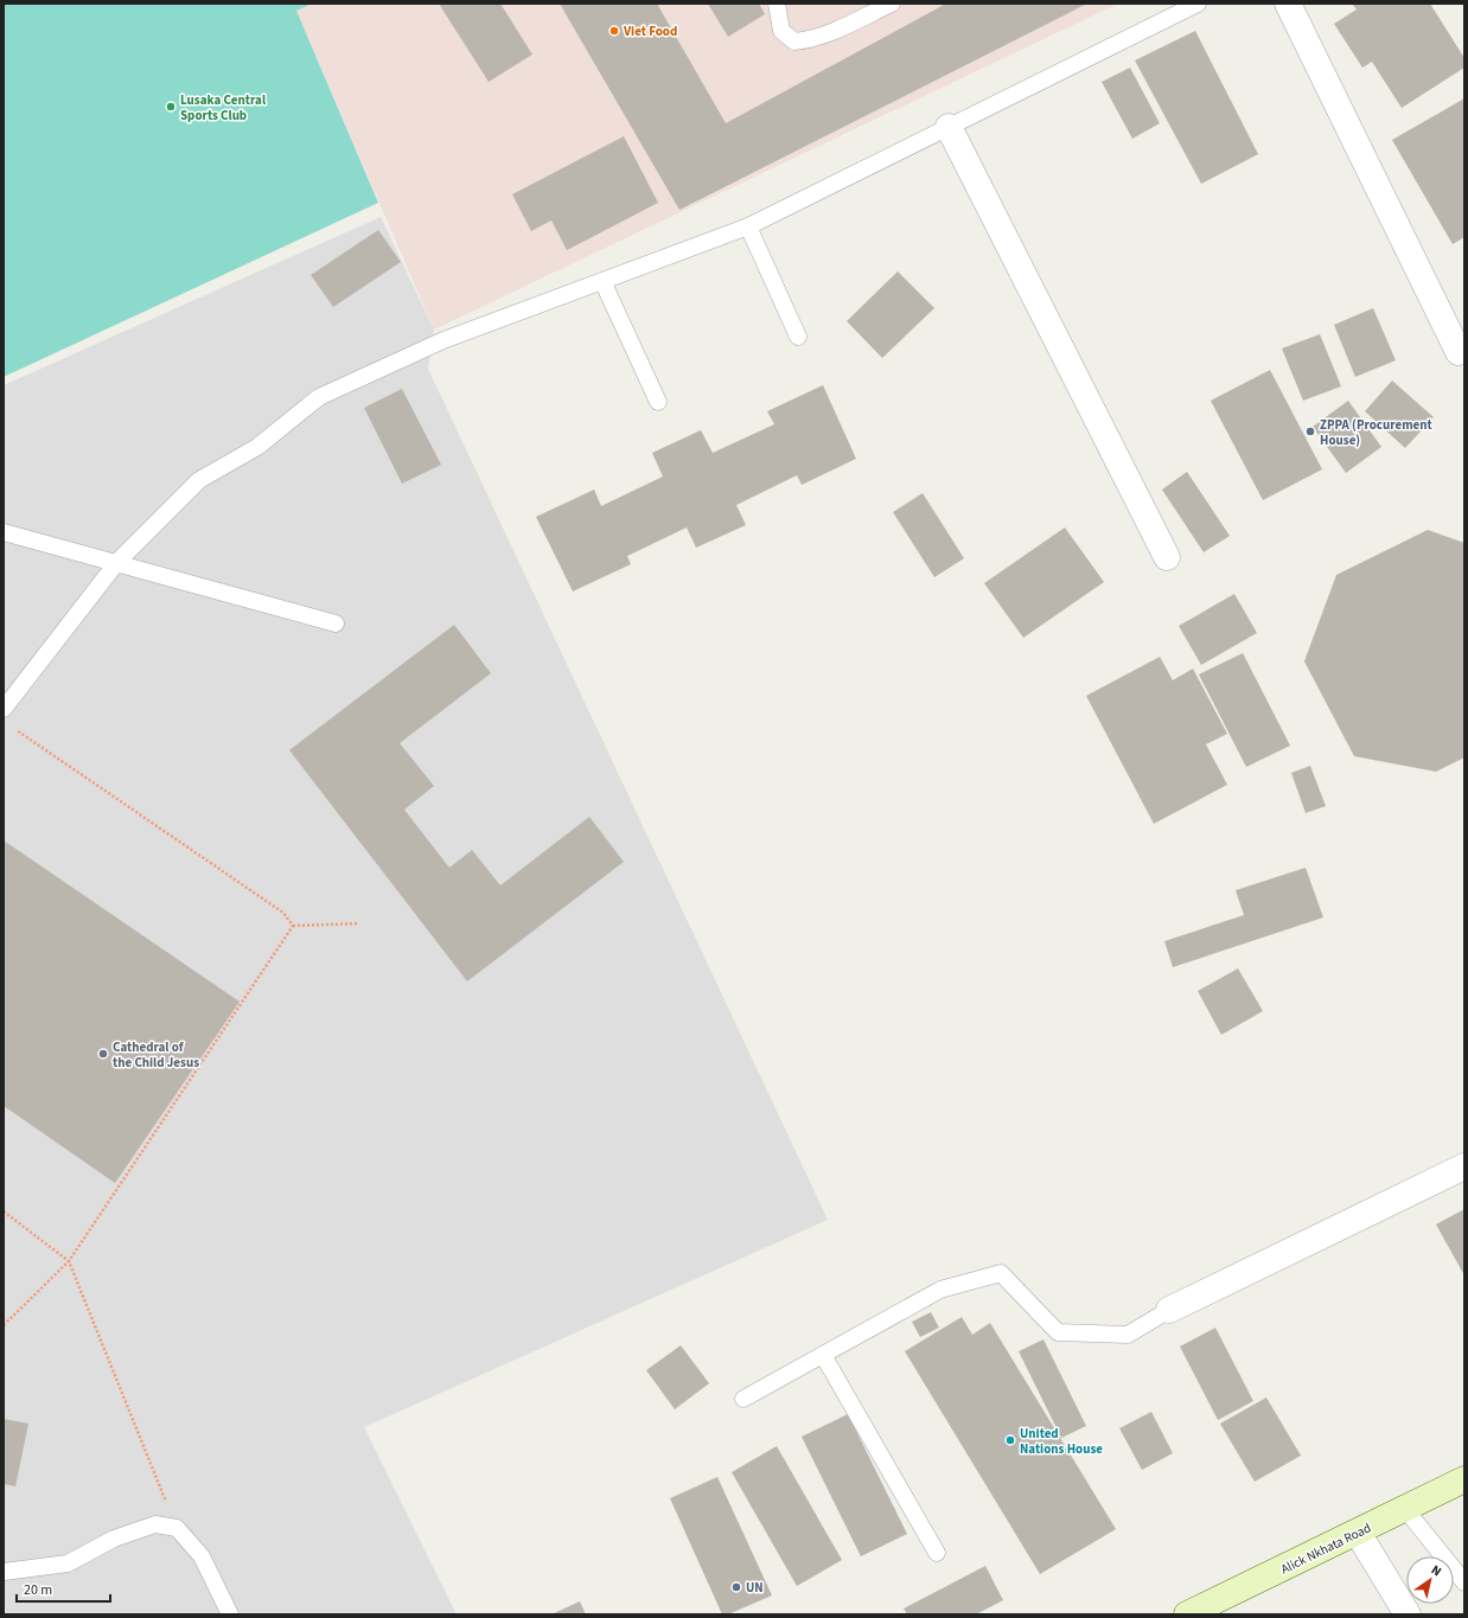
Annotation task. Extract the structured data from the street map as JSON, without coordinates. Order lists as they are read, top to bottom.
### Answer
{
  "streets": {
    "main road": ["Alick Nkhata Road"]
  },
  "places": [
    "Viet Food",
    "Lusaka Central Sports Club",
    "ZPPA (Procurement House)",
    "Cathedral of the Child Jesus",
    "United Nations House",
    "UN"
  ],
  "scale_bar": "20 m",
  "north": "top right"
}
